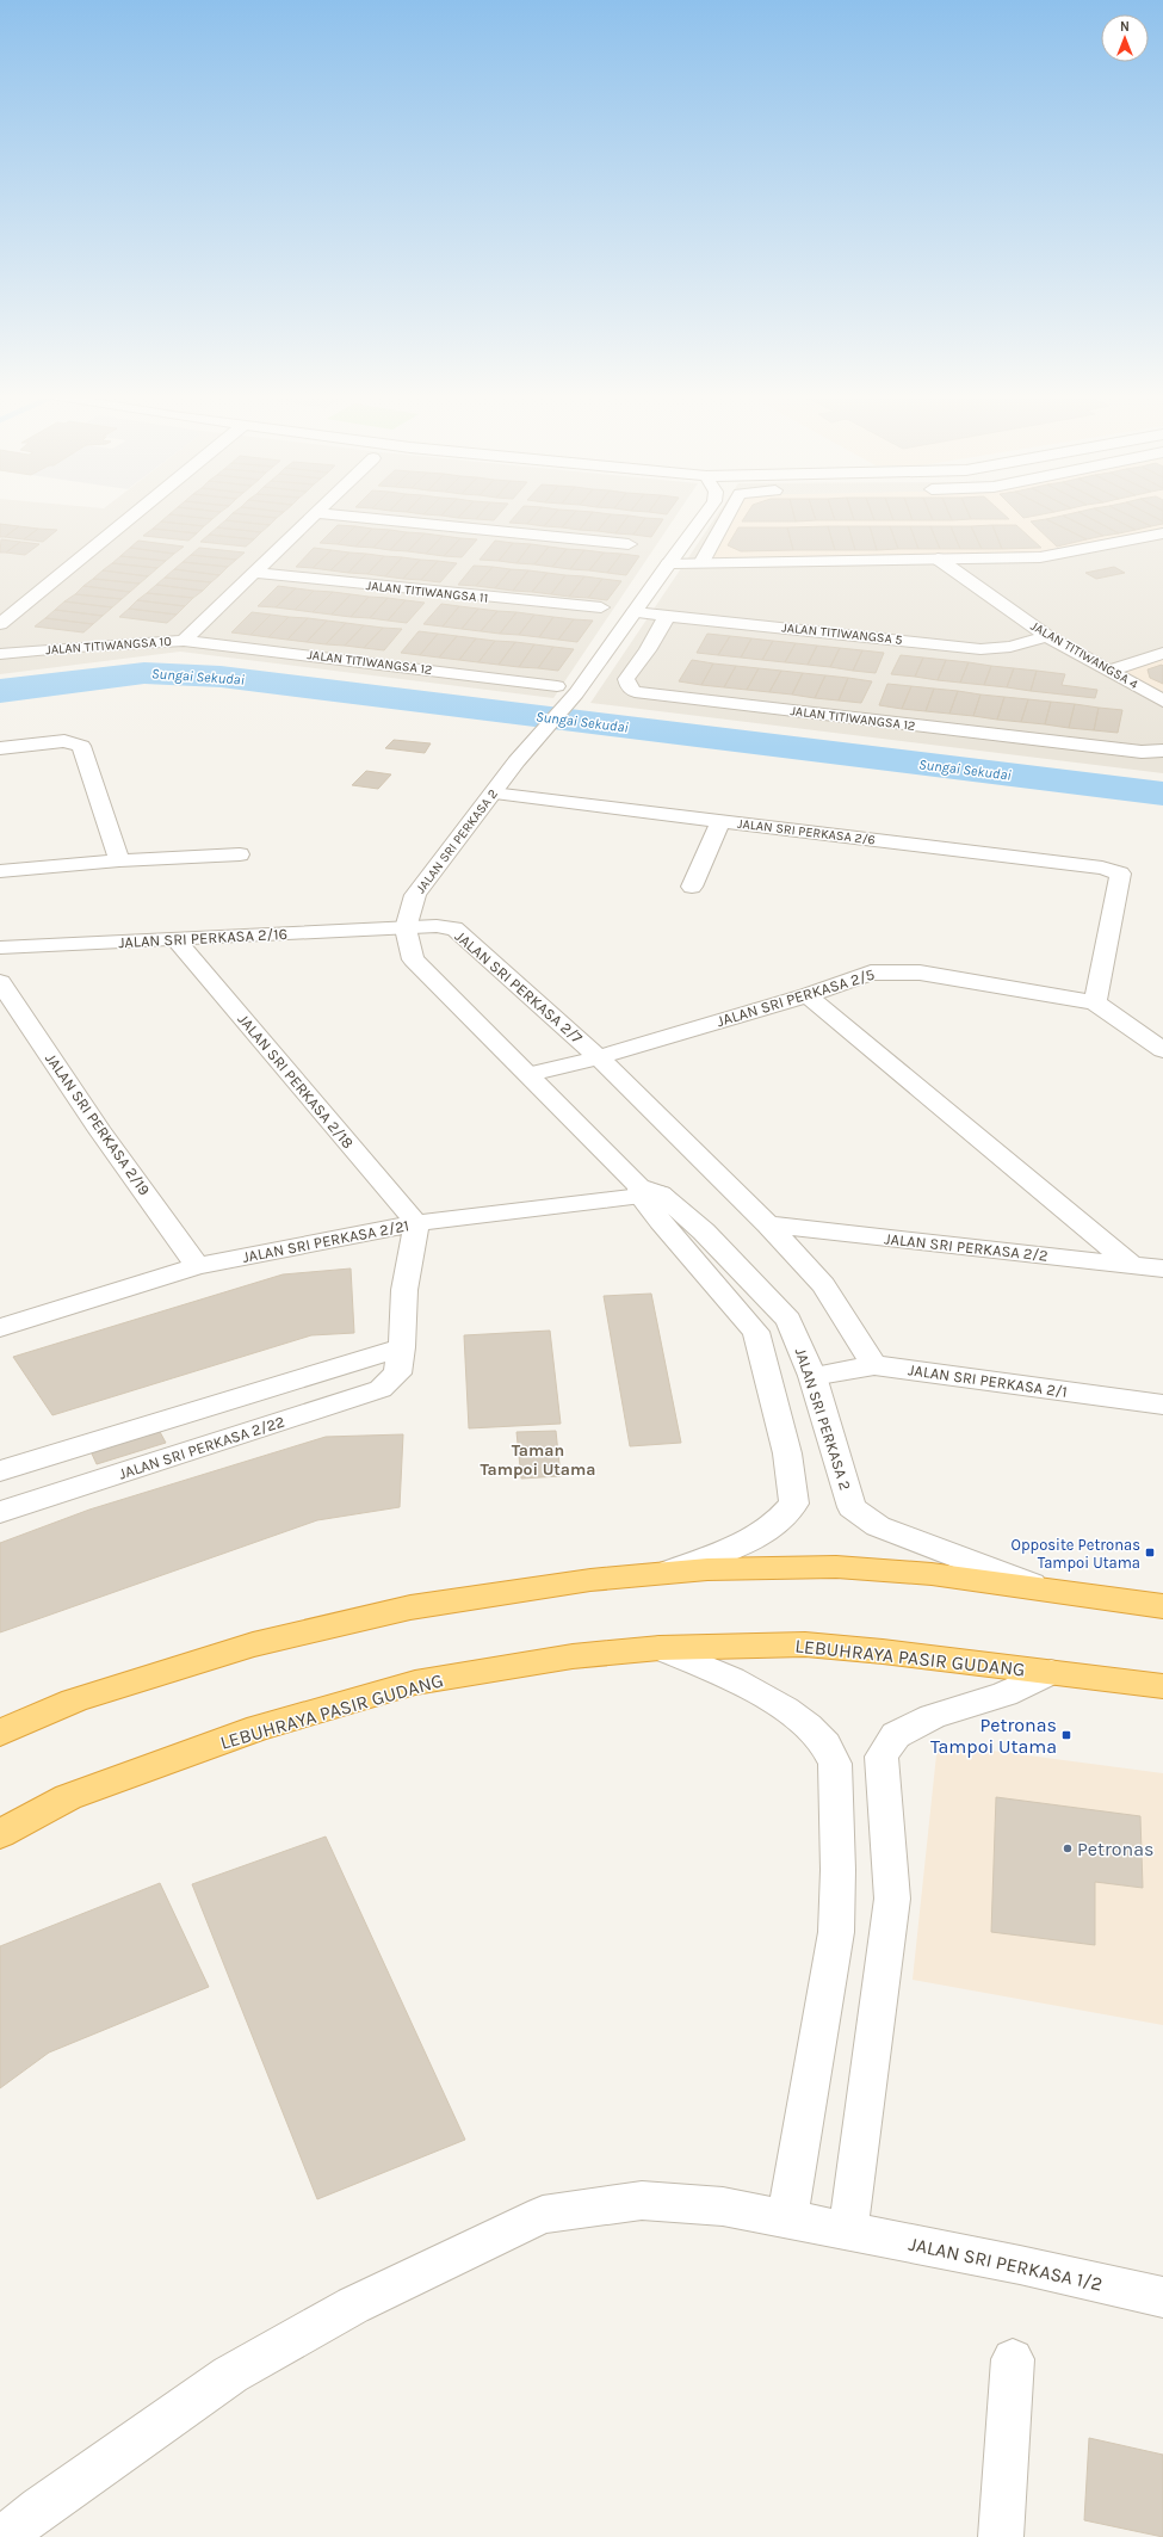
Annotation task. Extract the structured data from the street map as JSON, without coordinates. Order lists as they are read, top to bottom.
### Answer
{
  "streets": {
    "highway": ["LEBUHRAYA PASIR GUDANG"],
    "street": [
      "JALAN TITIWANGSA 11",
      "JALAN TITIWANGSA 5",
      "JALAN TITIWANGSA 10",
      "JALAN TITIWANGSA 4",
      "JALAN TITIWANGSA 12",
      "JALAN SRI PERKASA 2/6",
      "JALAN SRI PERKASA 2",
      "JALAN SRI PERKASA 2/16",
      "JALAN SRI PERKASA 2/7",
      "JALAN SRI PERKASA 2/5",
      "JALAN SRI PERKASA 2/18",
      "JALAN SRI PERKASA 2/19",
      "JALAN SRI PERKASA 2/21",
      "JALAN SRI PERKASA 2/2",
      "JALAN SRI PERKASA 2/1",
      "JALAN SRI PERKASA 2/22",
      "JALAN SRI PERKASA 1/2"
    ]
  },
  "crossings": [
    ["JALAN TITIWANGSA 11", "JALAN TITIWANGSA 10"],
    ["JALAN TITIWANGSA 5", "JALAN TITIWANGSA 4"],
    ["JALAN TITIWANGSA 5", "JALAN TITIWANGSA 12"],
    ["JALAN TITIWANGSA 5", "JALAN SRI PERKASA 2"],
    ["JALAN TITIWANGSA 10", "JALAN TITIWANGSA 12"],
    ["JALAN SRI PERKASA 2/6", "JALAN SRI PERKASA 2"],
    ["JALAN SRI PERKASA 2/6", "JALAN SRI PERKASA 2/5"],
    ["JALAN SRI PERKASA 2", "JALAN SRI PERKASA 2/16"],
    ["JALAN SRI PERKASA 2", "JALAN SRI PERKASA 2/7"],
    ["JALAN SRI PERKASA 2", "JALAN SRI PERKASA 2/5"],
    ["JALAN SRI PERKASA 2", "JALAN SRI PERKASA 2/21"],
    ["JALAN SRI PERKASA 2", "JALAN SRI PERKASA 2/1"],
    ["JALAN SRI PERKASA 2/16", "JALAN SRI PERKASA 2/7"],
    ["JALAN SRI PERKASA 2/16", "JALAN SRI PERKASA 2/18"],
    ["JALAN SRI PERKASA 2/7", "JALAN SRI PERKASA 2/5"],
    ["JALAN SRI PERKASA 2/18", "JALAN SRI PERKASA 2/21"],
    ["JALAN SRI PERKASA 2/19", "JALAN SRI PERKASA 2/21"]
  ],
  "districts": ["Taman Tampoi Utama"],
  "water": ["Sungai Sekudai"],
  "places": {
    "transit": ["Opposite Petronas Tampoi Utama", "Petronas Tampoi Utama"],
    "other": ["Petronas"]
  },
  "north": "top"
}
